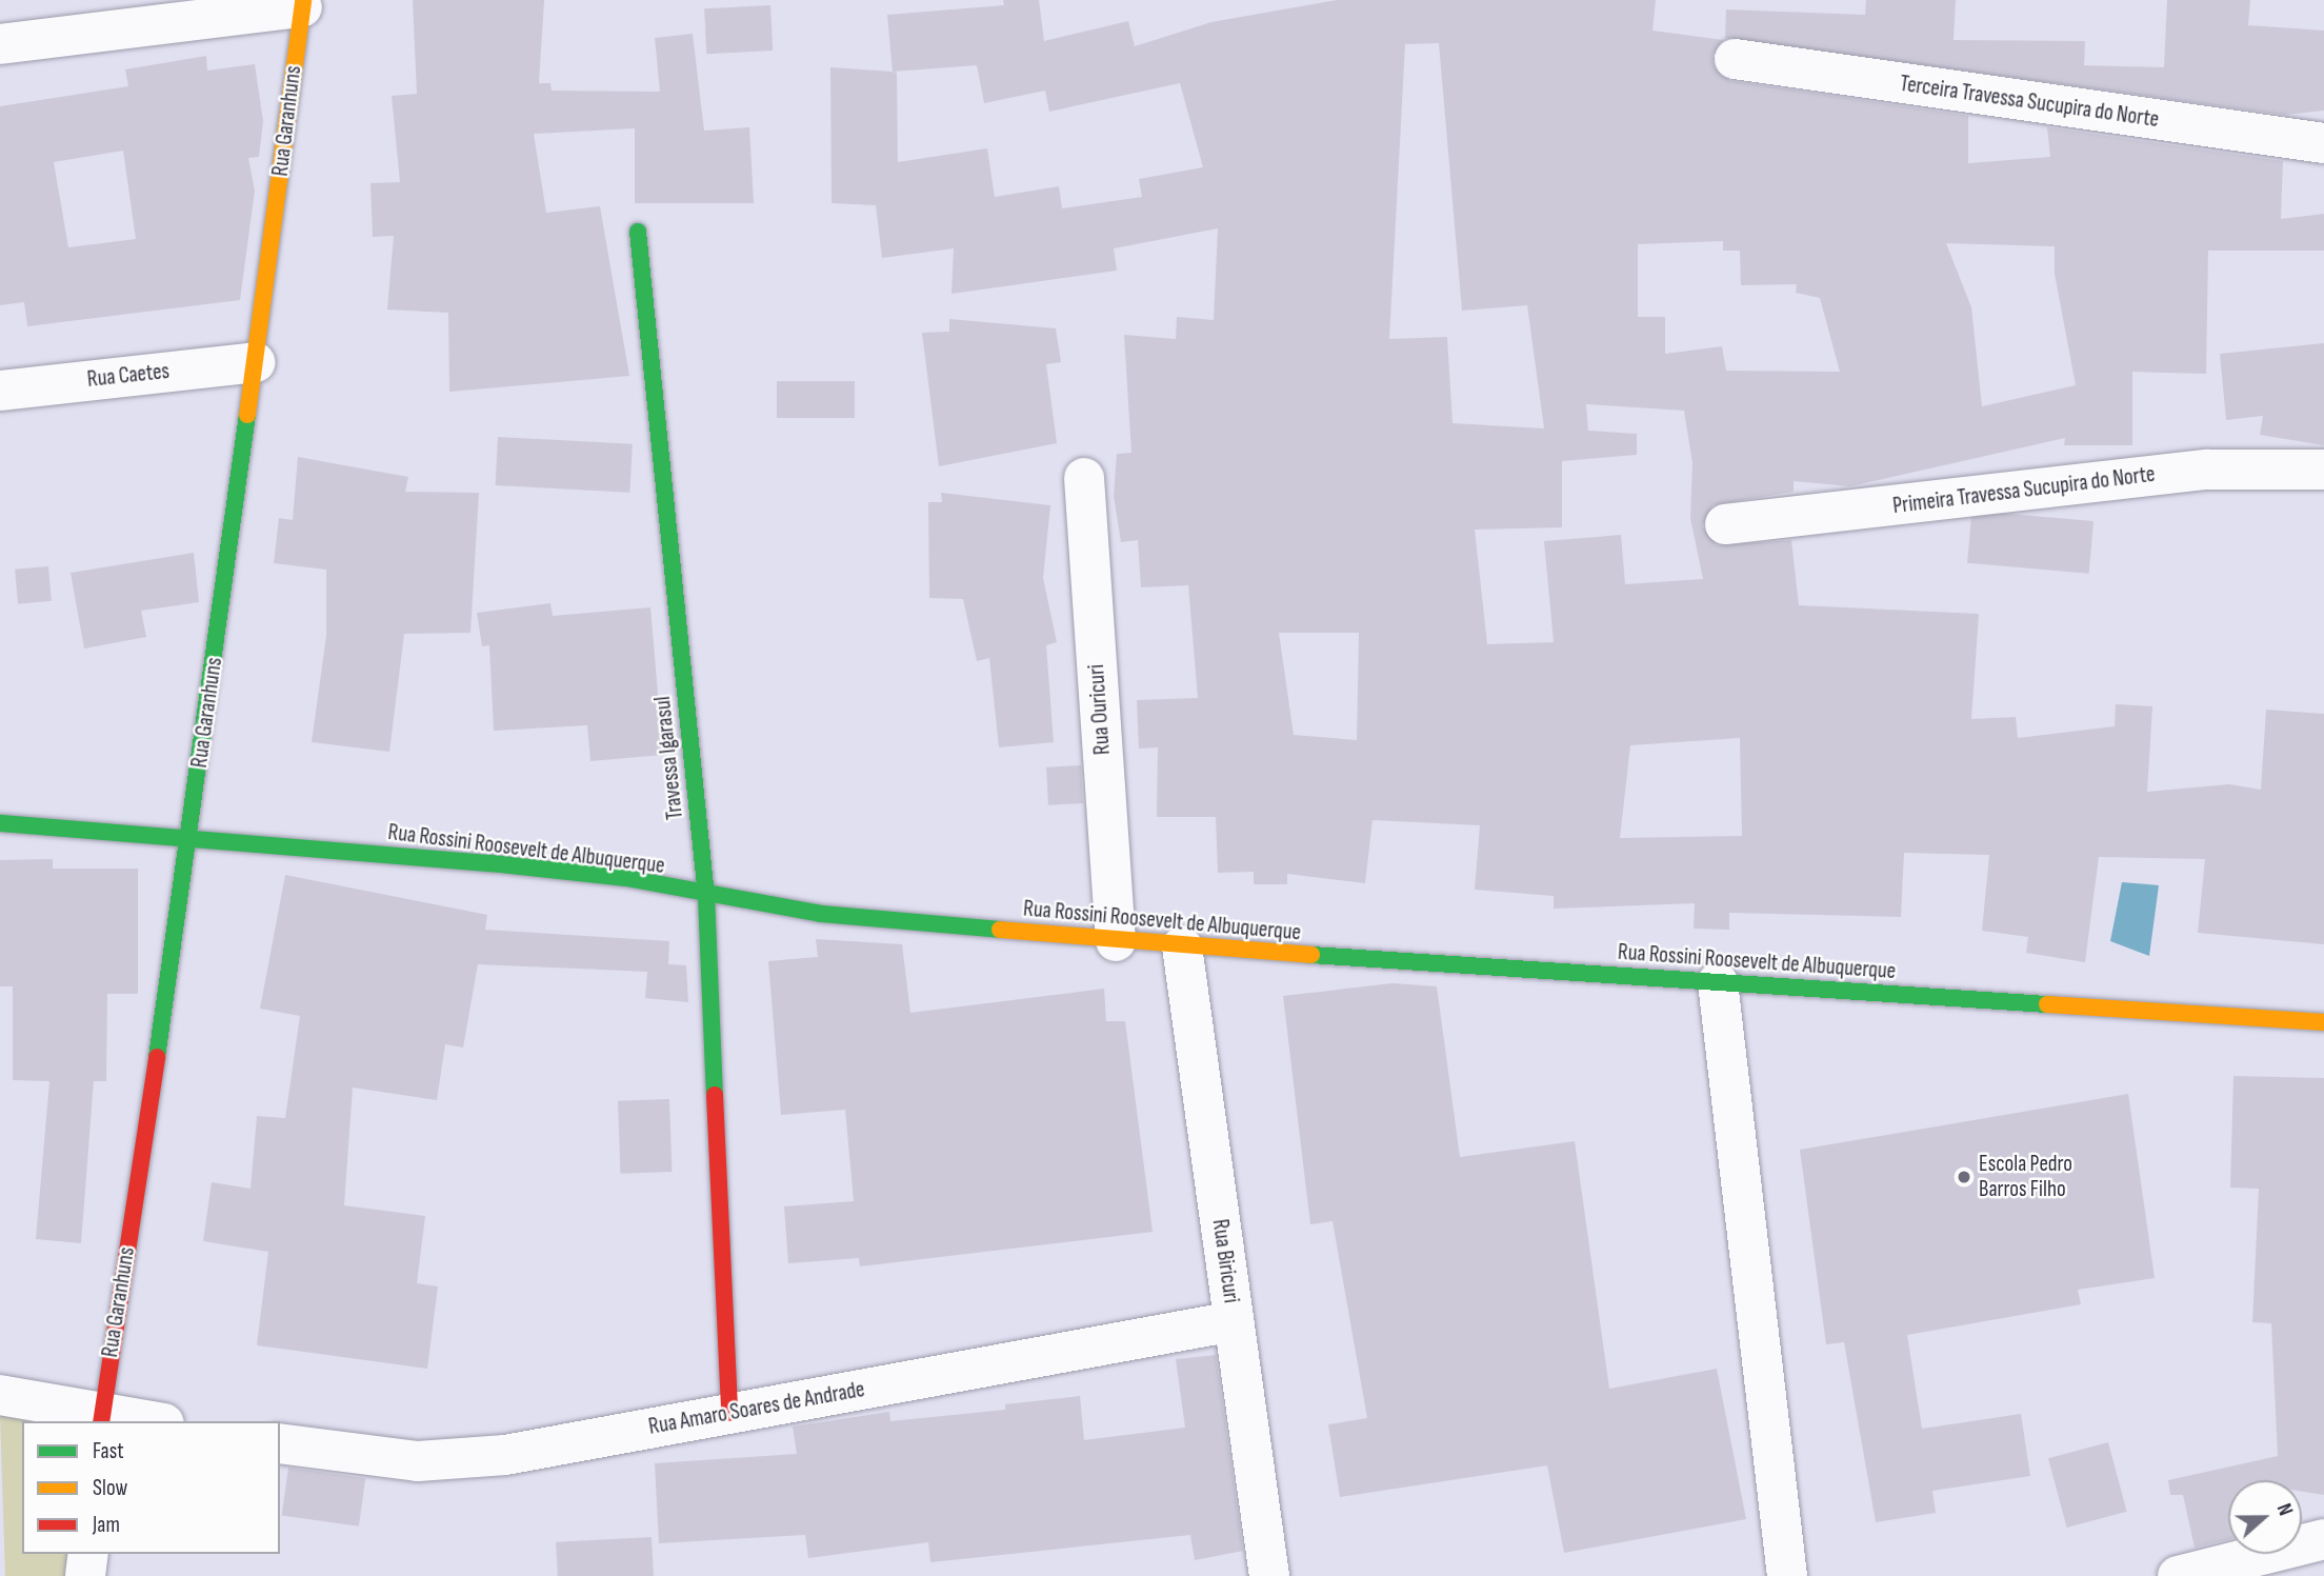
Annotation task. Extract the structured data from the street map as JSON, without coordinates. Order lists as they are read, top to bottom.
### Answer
{
  "streets": {
    "street": [
      "Terceira Travessa Sucupira do Norte",
      "Rua Garanhuns",
      "Rua Caetes",
      "Primeira Travessa Sucupira do Norte",
      "Rua Ouricuri",
      "Travessa Igarasul",
      "Rua Rossini Roosevelt de Albuquerque",
      "Rua Biricuri",
      "Rua Amaro Soares de Andrade"
    ]
  },
  "crossings": [
    ["Rua Garanhuns", "Rua Caetes"],
    ["Rua Garanhuns", "Rua Rossini Roosevelt de Albuquerque"],
    ["Rua Ouricuri", "Rua Rossini Roosevelt de Albuquerque"],
    ["Travessa Igarasul", "Rua Rossini Roosevelt de Albuquerque"],
    ["Travessa Igarasul", "Rua Amaro Soares de Andrade"],
    ["Rua Rossini Roosevelt de Albuquerque", "Rua Biricuri"],
    ["Rua Biricuri", "Rua Amaro Soares de Andrade"]
  ],
  "places": ["Escola Pedro Barros Filho"],
  "legend": ["Fast", "Slow", "Jam"],
  "north": "right"
}
